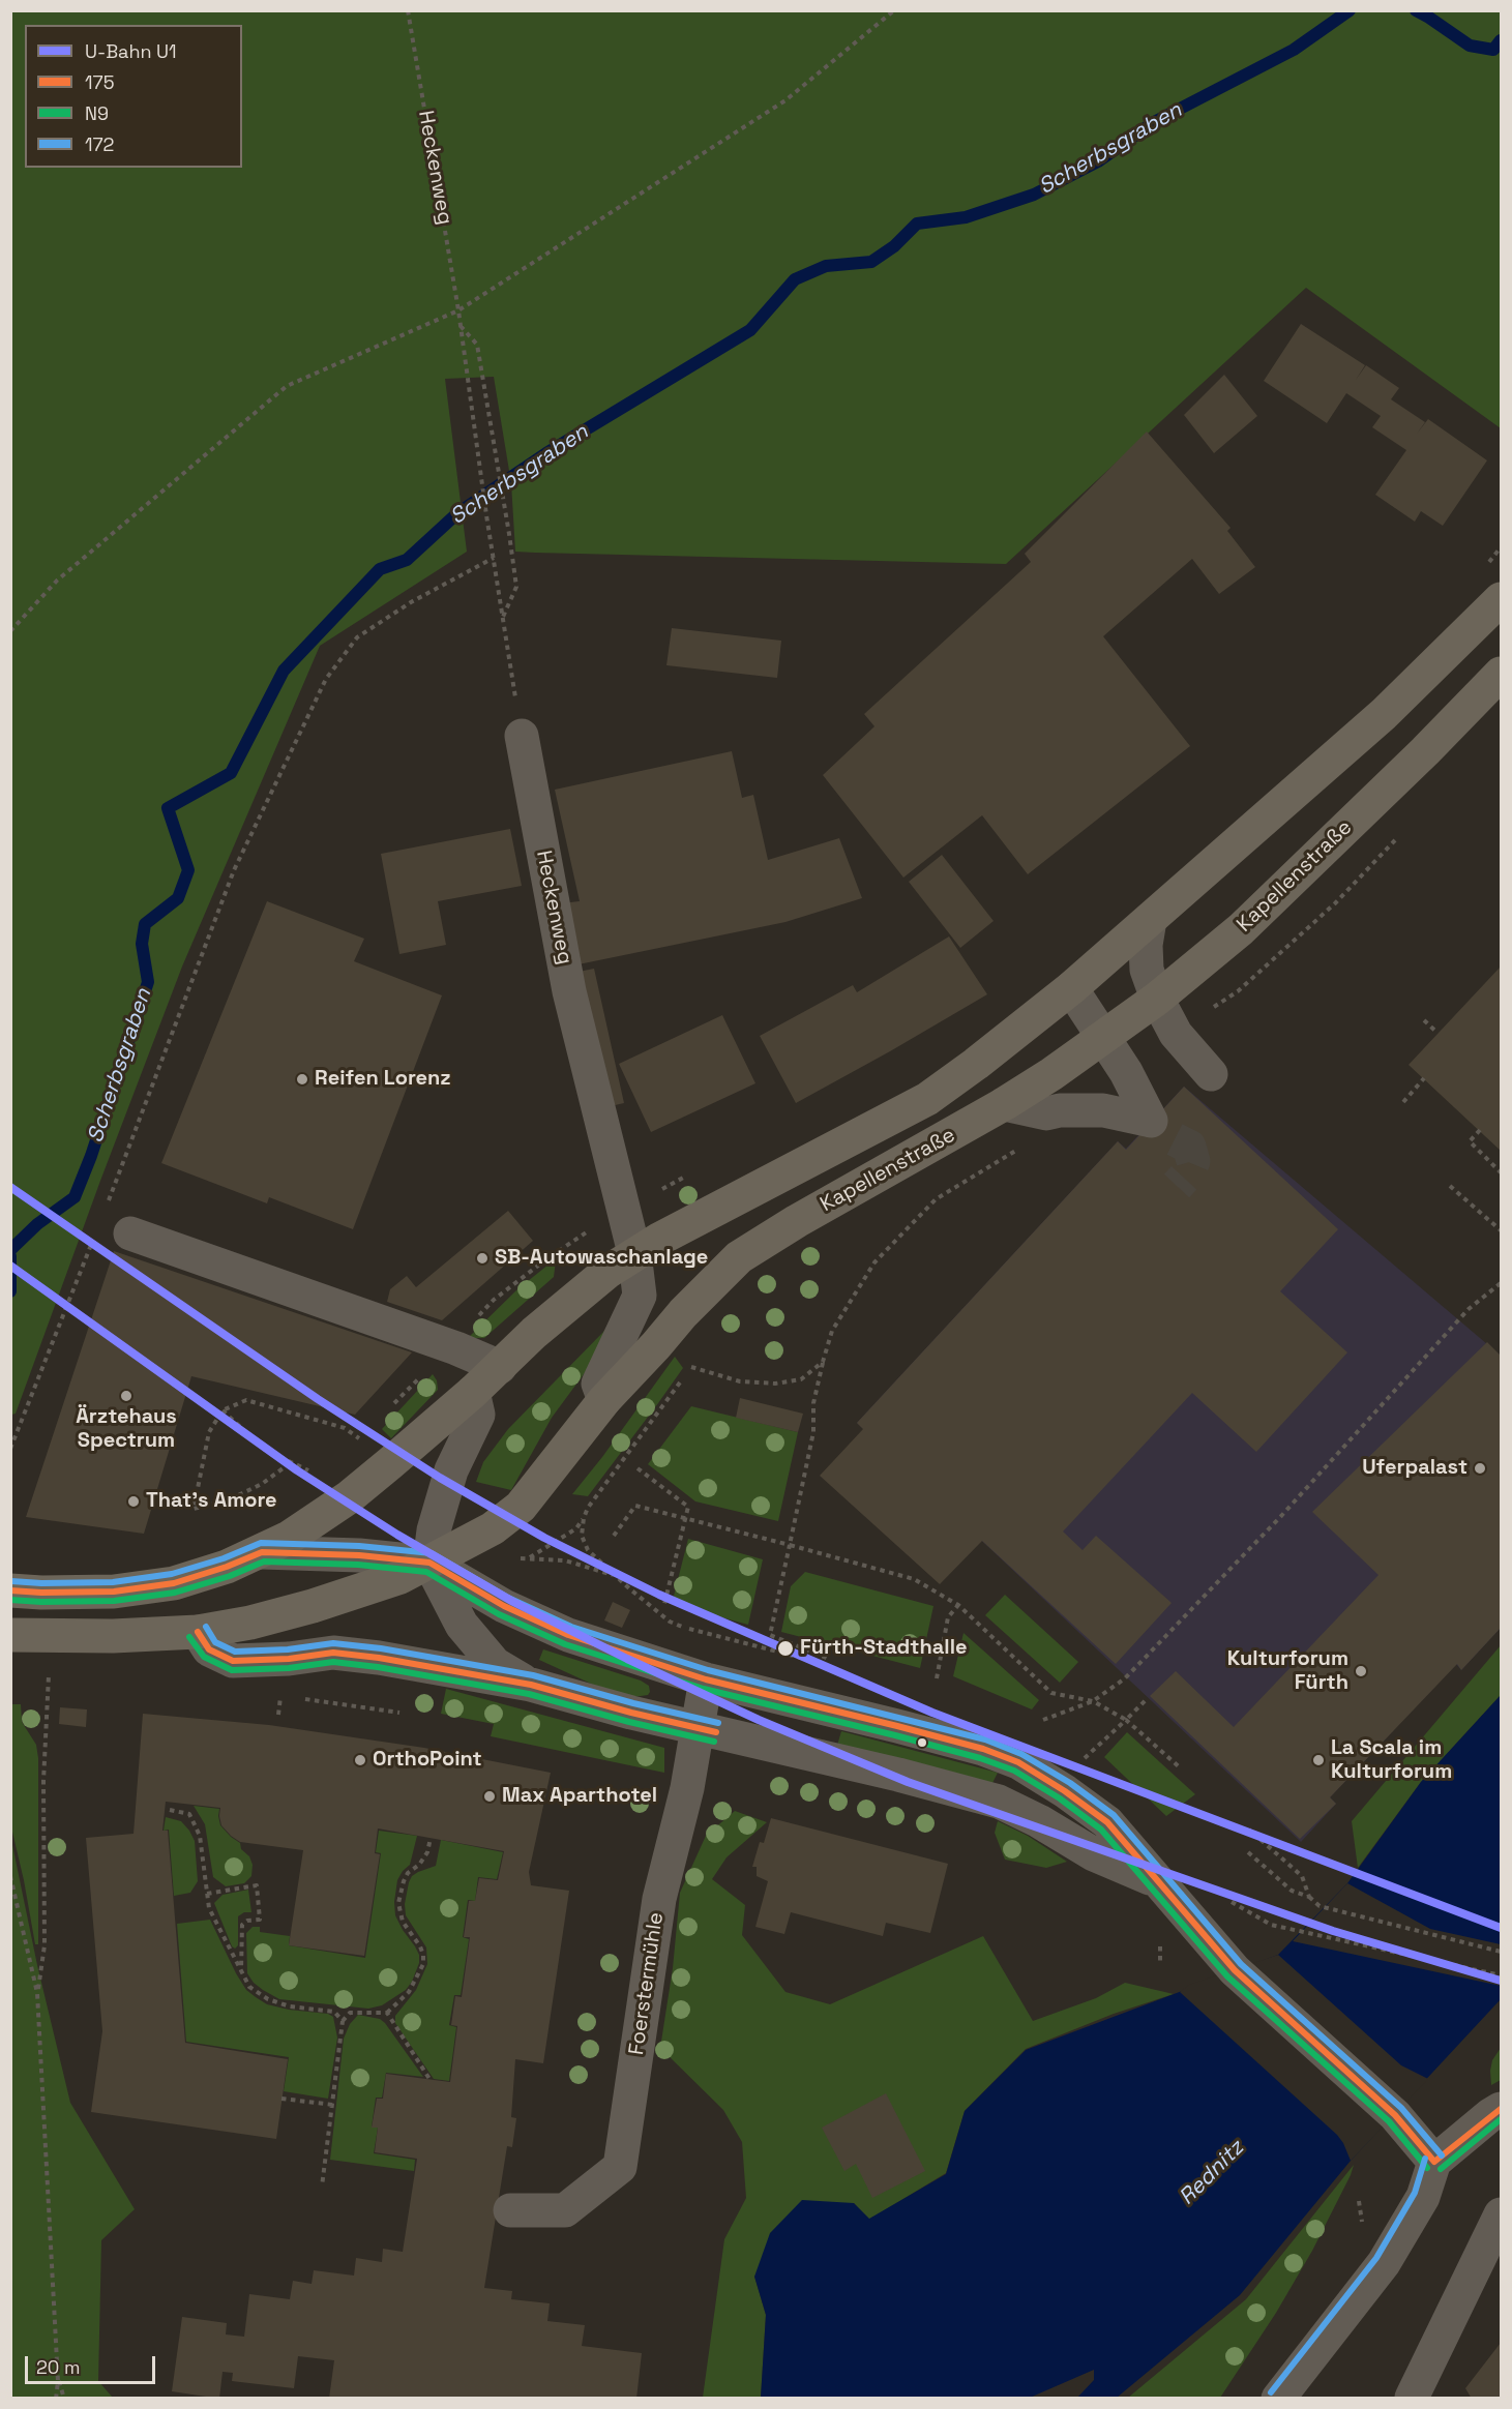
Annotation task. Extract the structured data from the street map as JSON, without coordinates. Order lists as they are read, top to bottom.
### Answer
{
  "streets": {
    "main road": ["Kapellenstraße"],
    "street": ["Heckenweg", "Foerstermühle"]
  },
  "crossings": [
    ["Heckenweg", "Kapellenstraße"]
  ],
  "water": ["Scherbsgraben", "Rednitz"],
  "places": [
    "Reifen Lorenz",
    "SB-Autowaschanlage",
    "Ärztehaus Spectrum",
    "Uferpalast",
    "That's Amore",
    "Fürth-Stadthalle",
    "Kulturforum Fürth",
    "OrthoPoint",
    "La Scala im Kulturforum",
    "Max Aparthotel"
  ],
  "lines": [
    "metro line U1",
    "transit line 172",
    "transit line 175",
    "transit line N9"
  ],
  "legend": [
    "U-Bahn U1",
    "175",
    "N9",
    "172"
  ],
  "scale_bar": "20 m"
}
